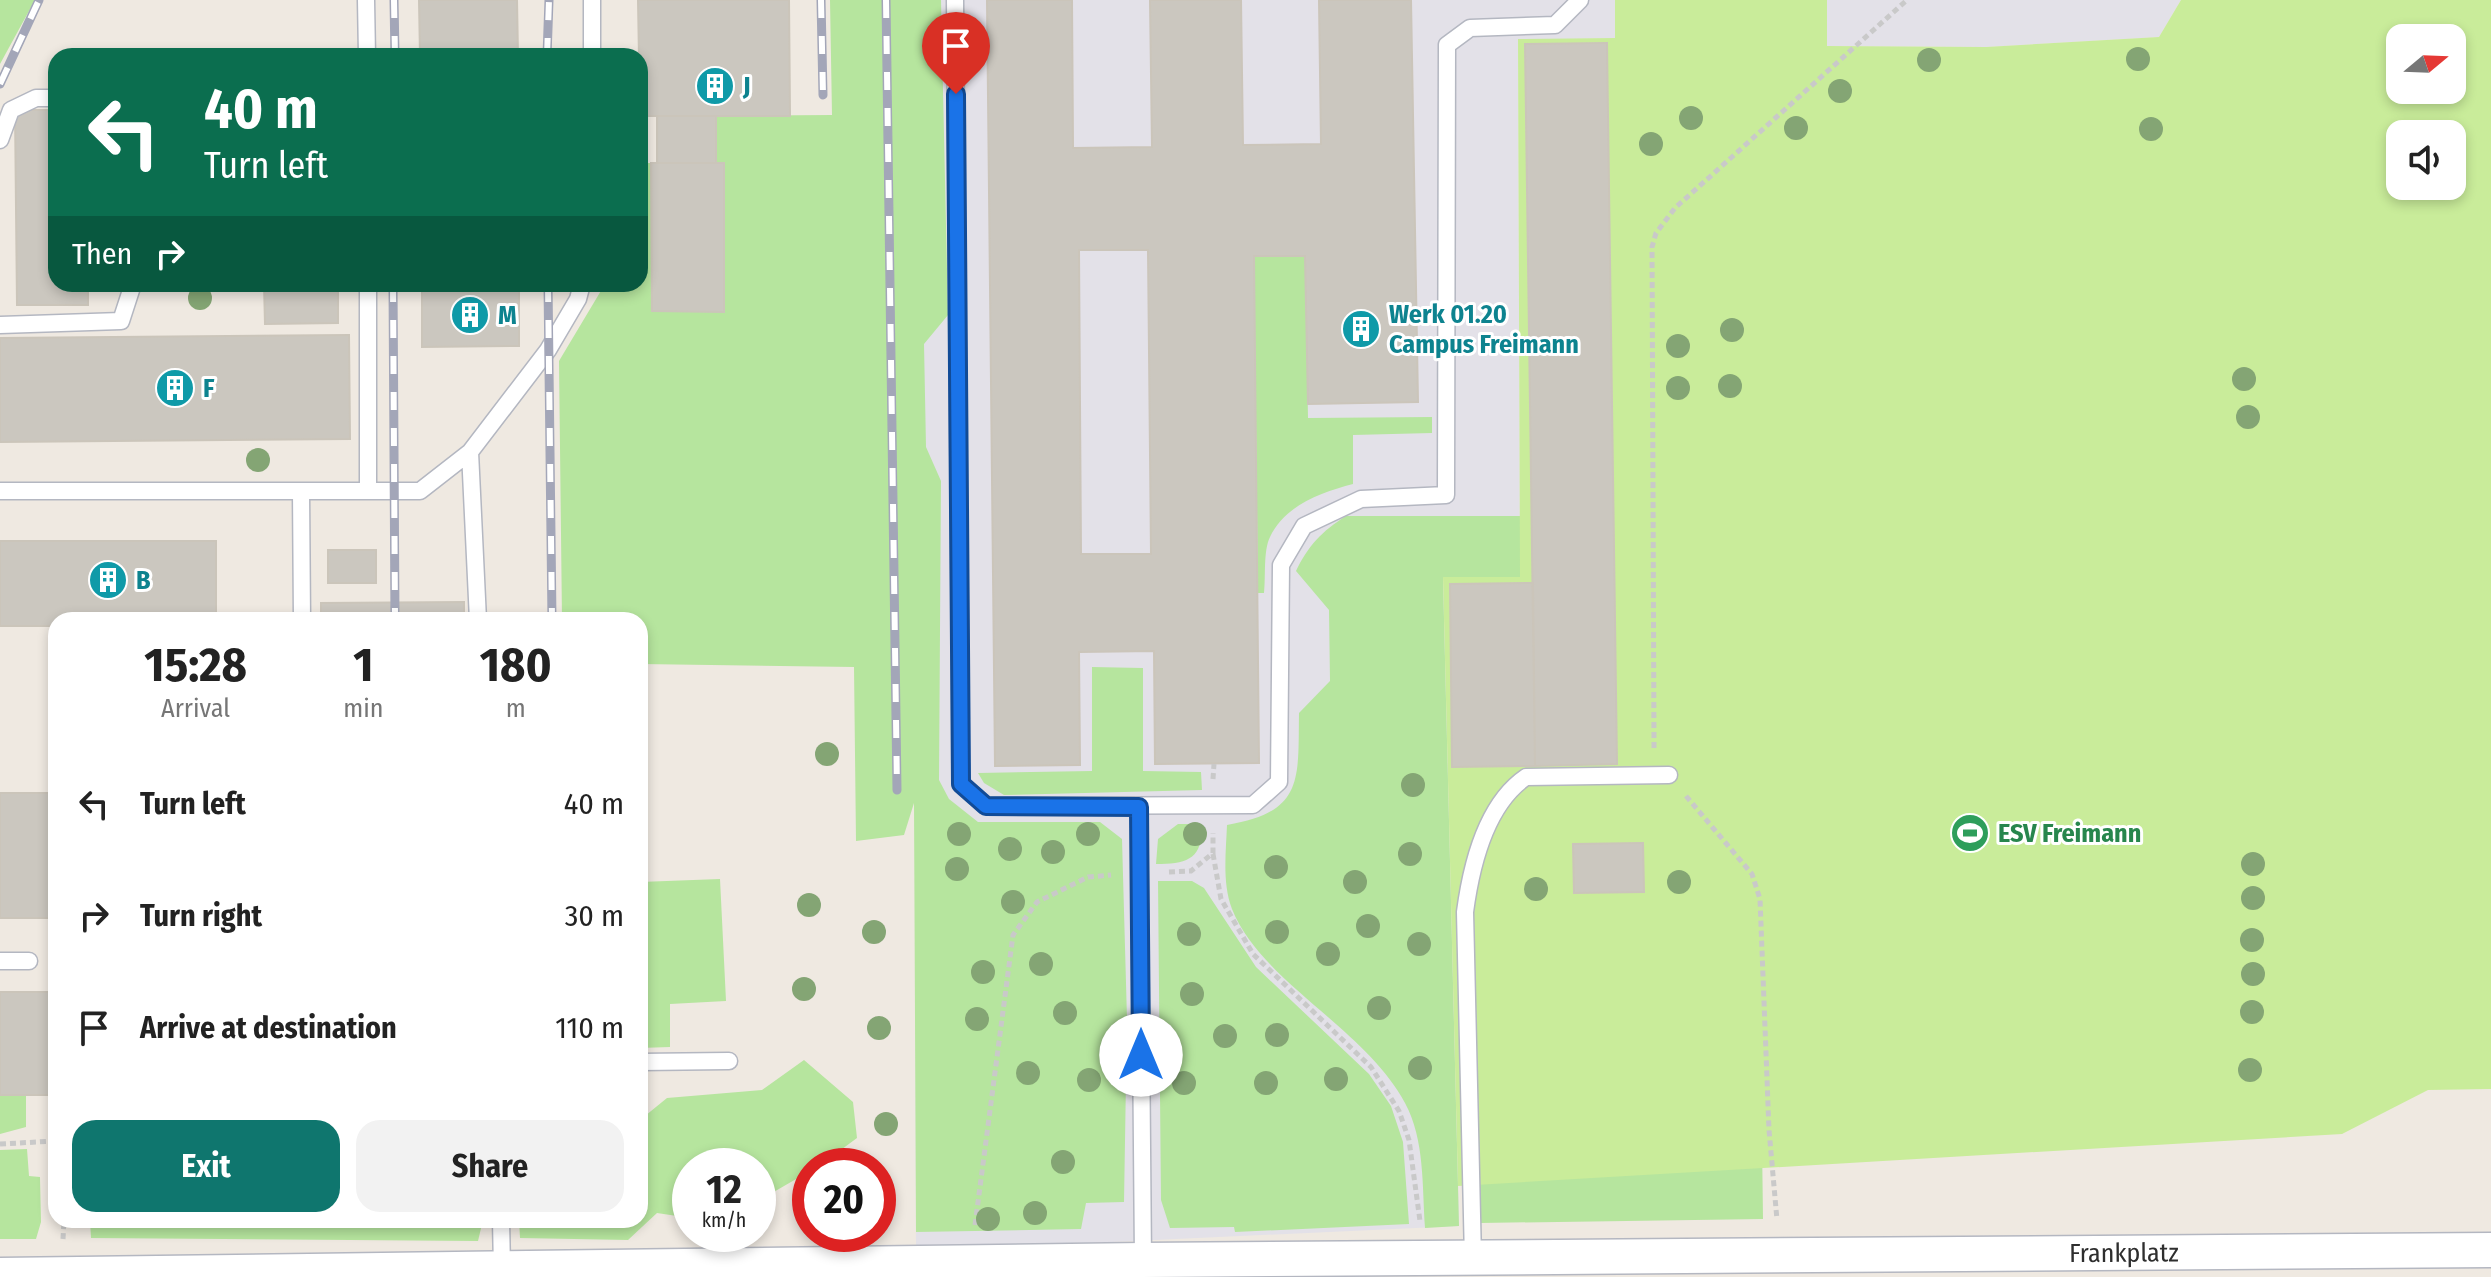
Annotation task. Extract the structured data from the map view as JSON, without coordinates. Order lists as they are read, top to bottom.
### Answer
{
  "streets": {
    "street": ["Frankplatz"]
  },
  "places": {
    "building": [
      "J",
      "M",
      "Werk 01.20 Campus Freimann",
      "F",
      "B"
    ],
    "sports": ["ESV Freimann"]
  },
  "north": "right",
  "page": {
    "turn": ["40 m", "Turn left"],
    "then": "Then",
    "eta": [
      "15:28",
      "Arrival",
      "1",
      "min",
      "180",
      "m"
    ],
    "list": [
      {
        "name": "Turn left",
        "value": "40 m"
      },
      {
        "name": "Turn right",
        "value": "30 m"
      },
      {
        "name": "Arrive at destination",
        "value": "110 m"
      }
    ],
    "buttons": ["Exit", "Share"],
    "speed": "12 km/h",
    "limit": "20"
  }
}
